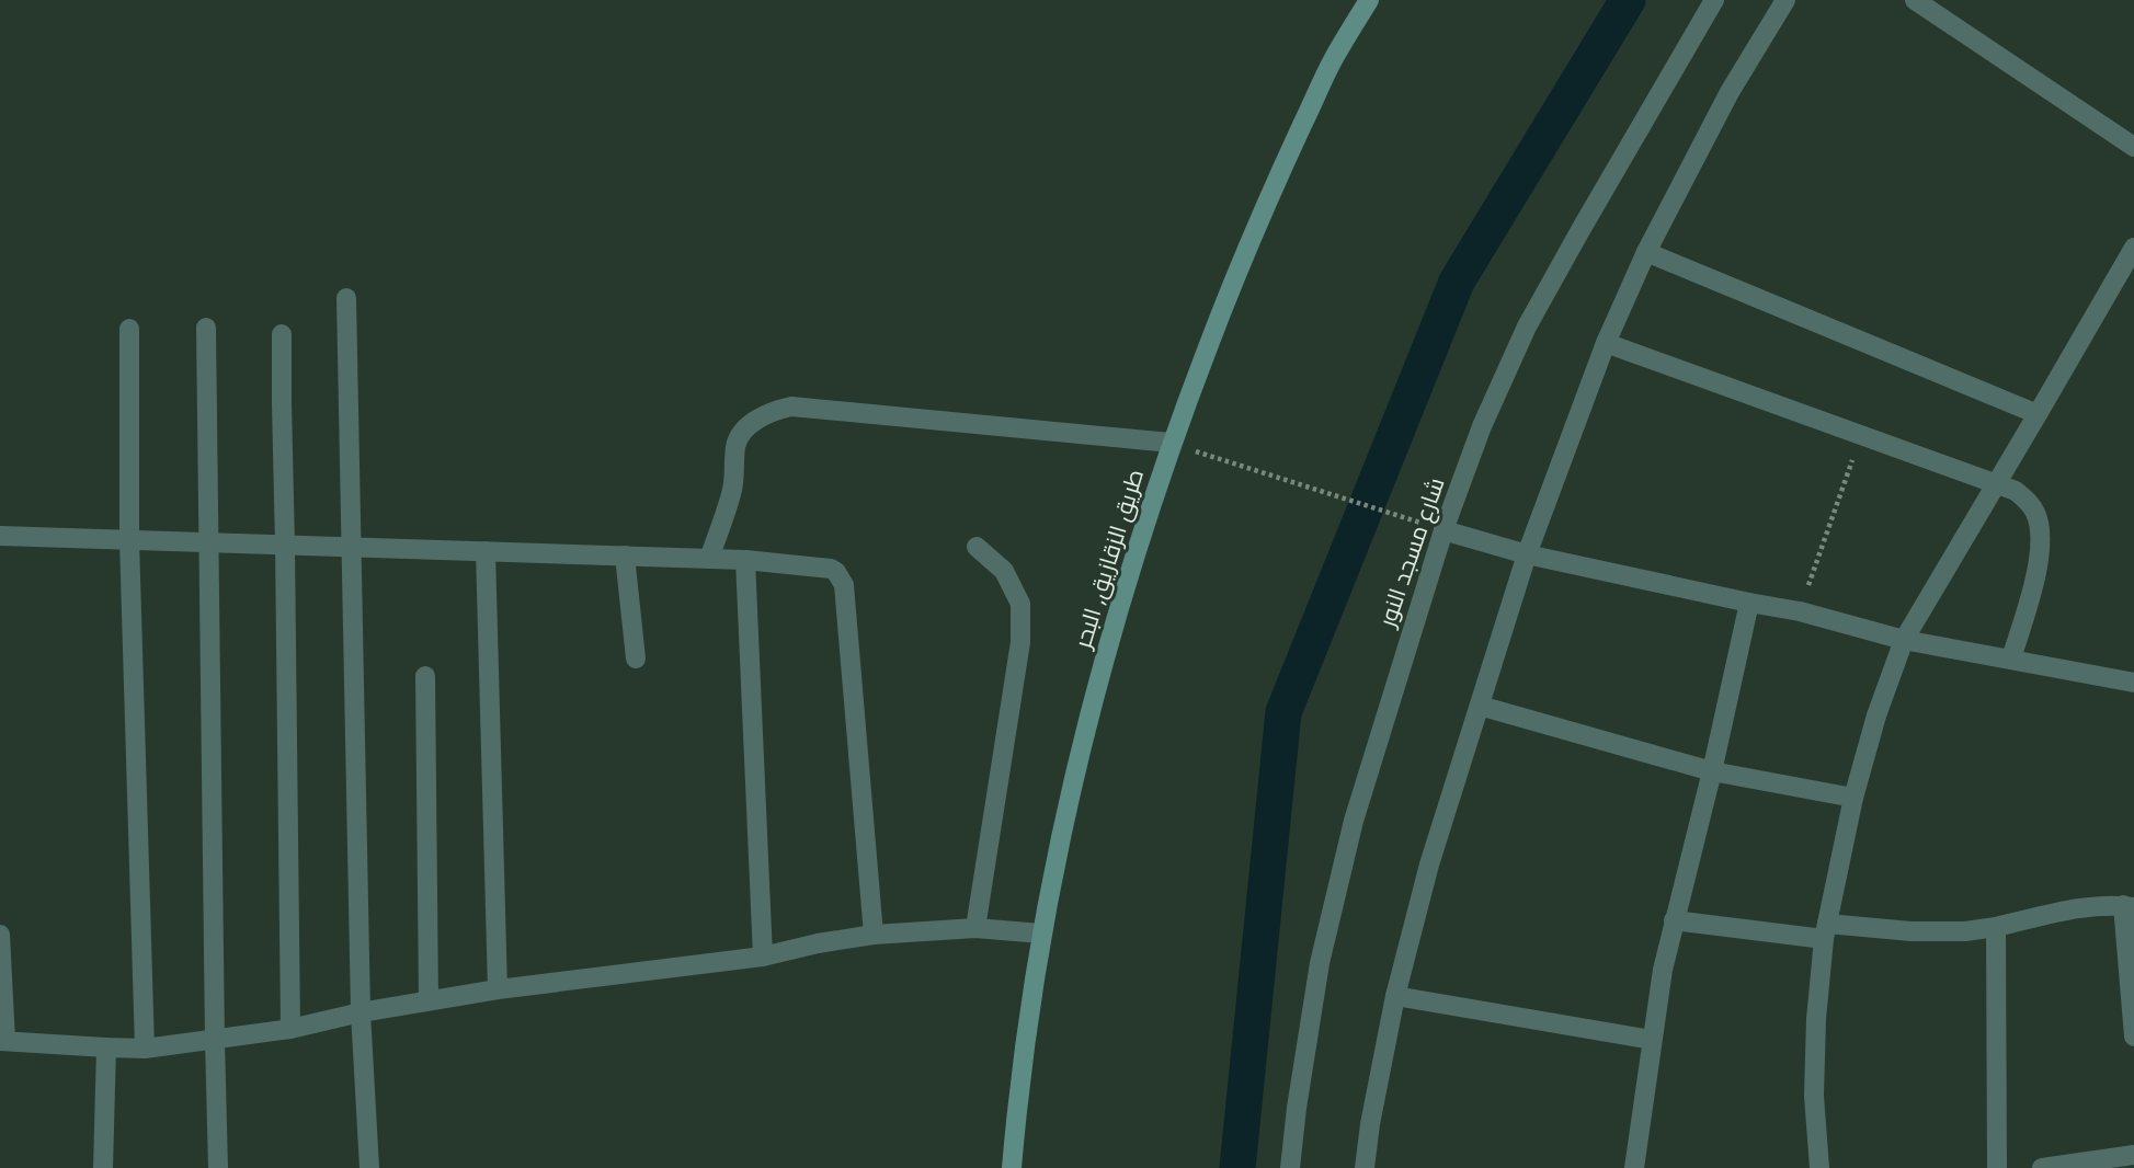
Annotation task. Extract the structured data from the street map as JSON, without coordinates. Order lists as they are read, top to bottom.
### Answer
{
  "streets": {
    "main road": ["طريق الزقازيق, البحر"],
    "street": ["شارع مسجد النور"]
  }
}
